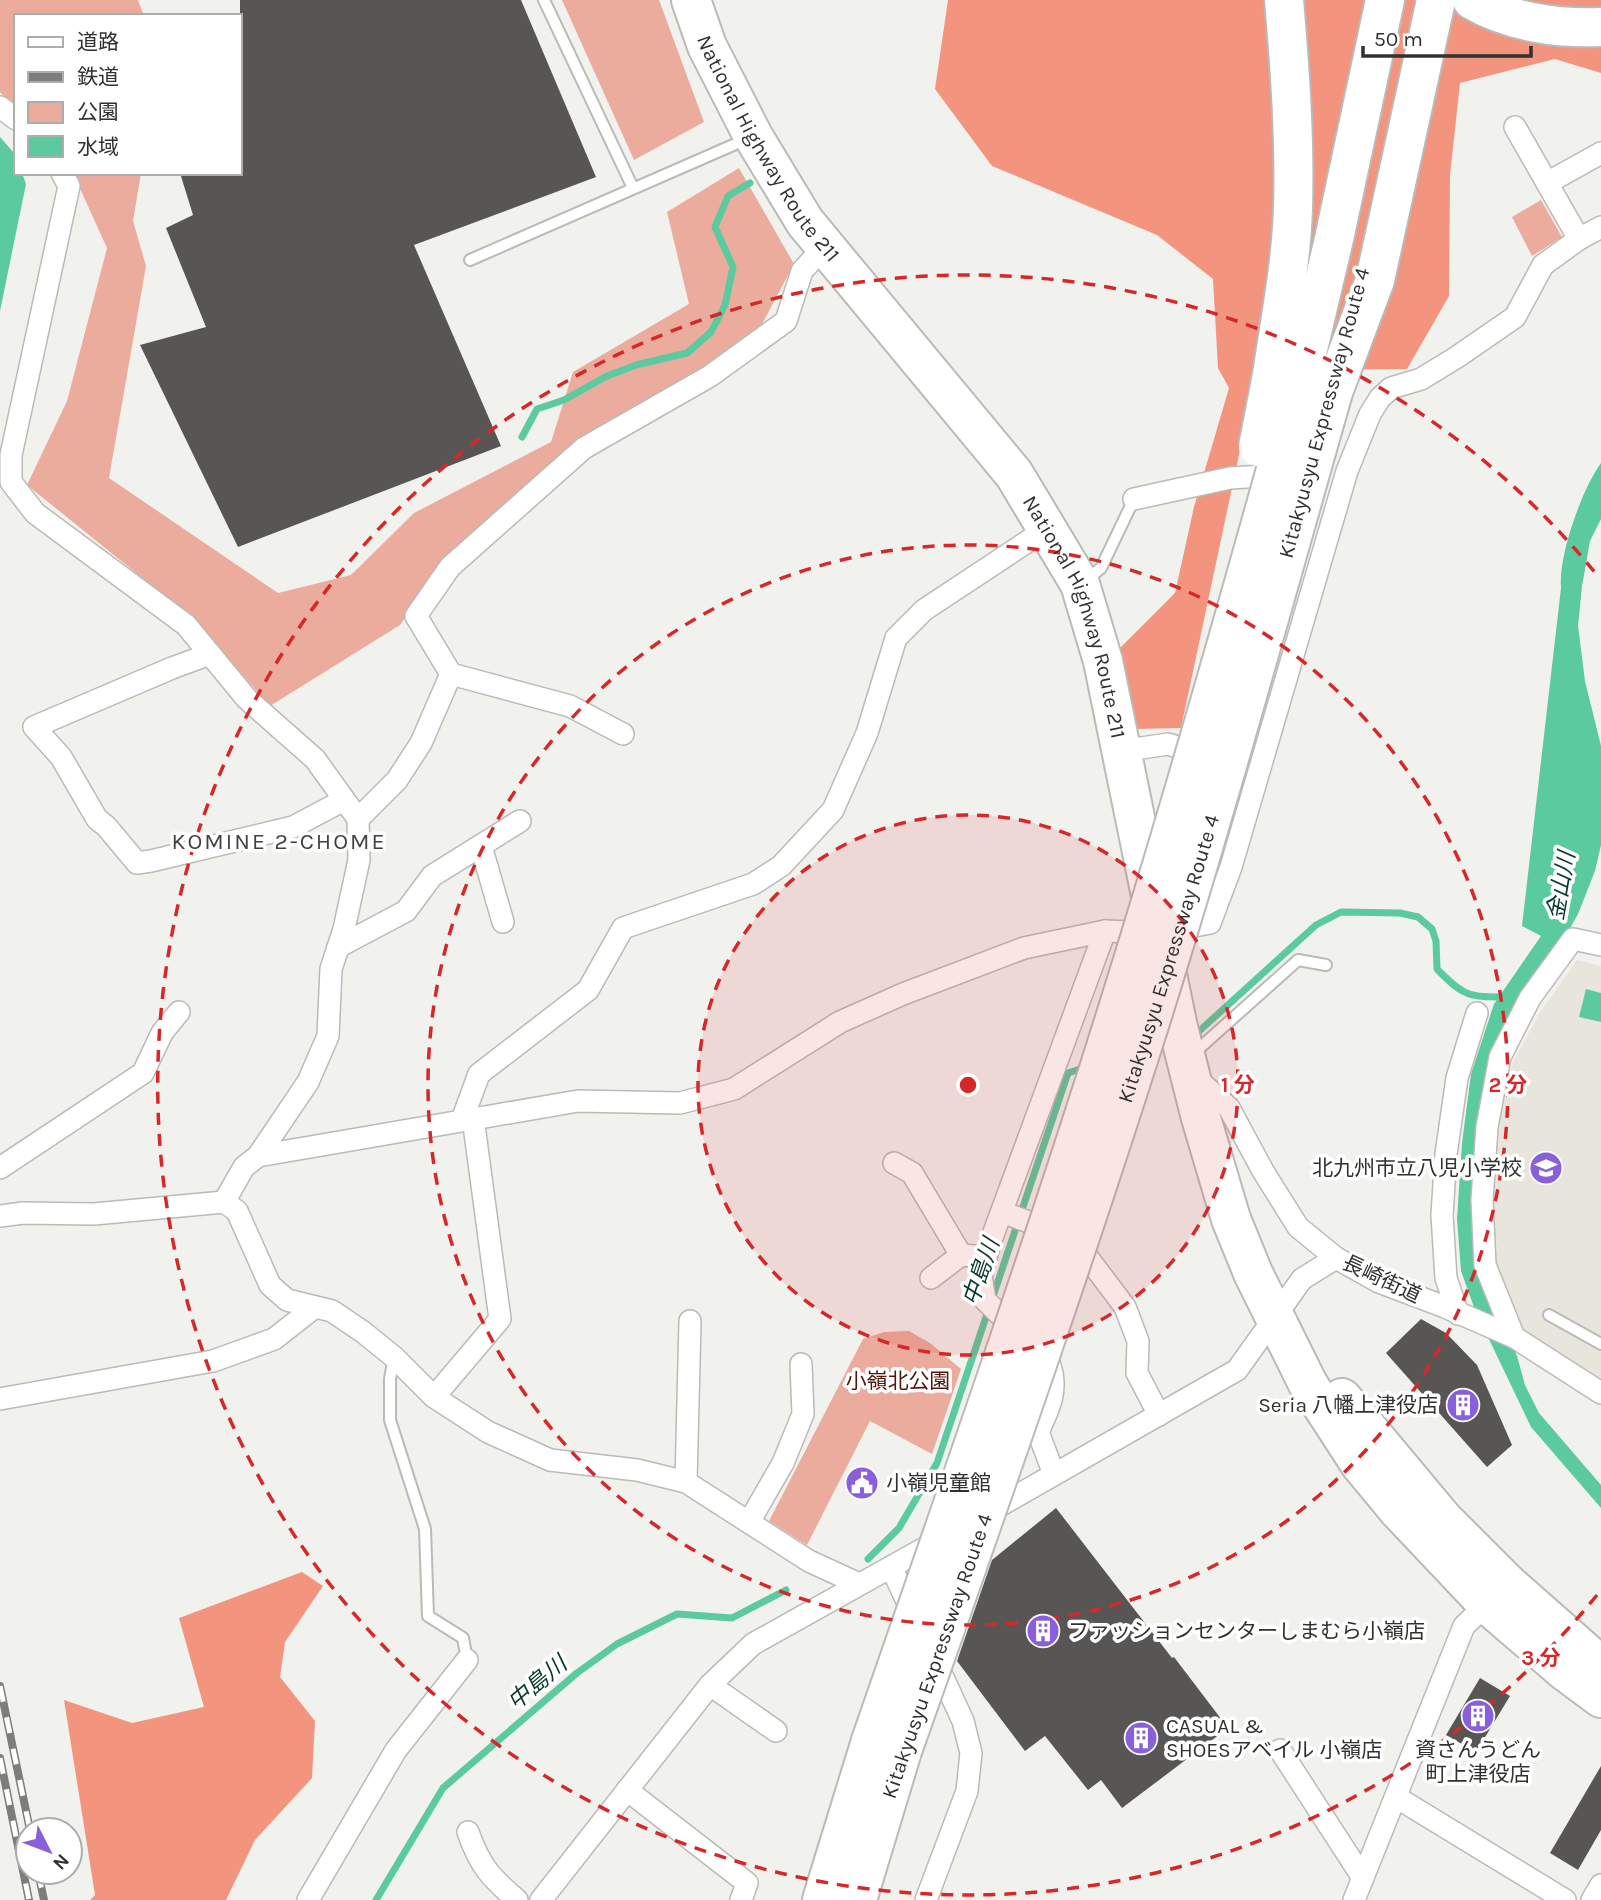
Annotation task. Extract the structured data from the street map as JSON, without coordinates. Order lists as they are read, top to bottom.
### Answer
{
  "streets": {
    "highway": ["National Highway Route 211", "Kitakyusyu Expressway Route 4"],
    "street": ["長崎街道"]
  },
  "crossings": [
    ["National Highway Route 211", "長崎街道"]
  ],
  "districts": ["KOMINE 2-CHOME"],
  "water": ["金山川", "中島川"],
  "parks": ["小嶺北公園"],
  "places": {
    "school or university": ["北九州市立八児小学校"],
    "building": [
      "Seria 八幡上津役店",
      "ファッションセンターしまむら小嶺店",
      "資さんうどん 町上津役店",
      "CASUAL & SHOESアベイル 小嶺店"
    ],
    "public building": ["小嶺児童館"]
  },
  "legend": [
    "道路",
    "鉄道",
    "公園",
    "水域"
  ],
  "scale_bar": "50 m",
  "north": "bottom right",
  "rings": ["1 分", "2 分", "3 分"]
}
